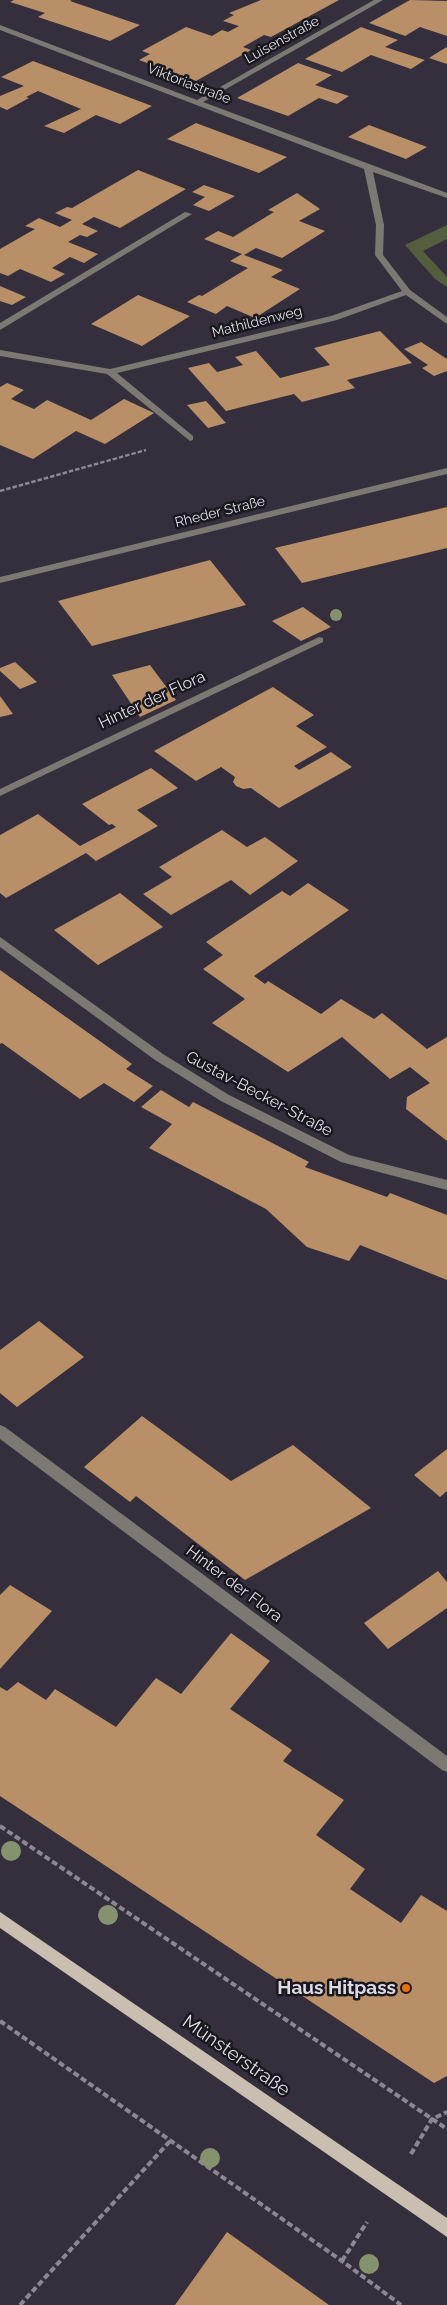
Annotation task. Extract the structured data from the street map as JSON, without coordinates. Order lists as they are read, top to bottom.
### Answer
{
  "streets": {
    "main road": ["Münsterstraße"],
    "street": [
      "Luisenstraße",
      "Viktoriastraße",
      "Mathildenweg",
      "Rheder Straße",
      "Hinter der Flora",
      "Gustav-Becker-Straße"
    ]
  },
  "crossings": [
    ["Luisenstraße", "Viktoriastraße"]
  ],
  "places": ["Haus Hitpass"]
}
